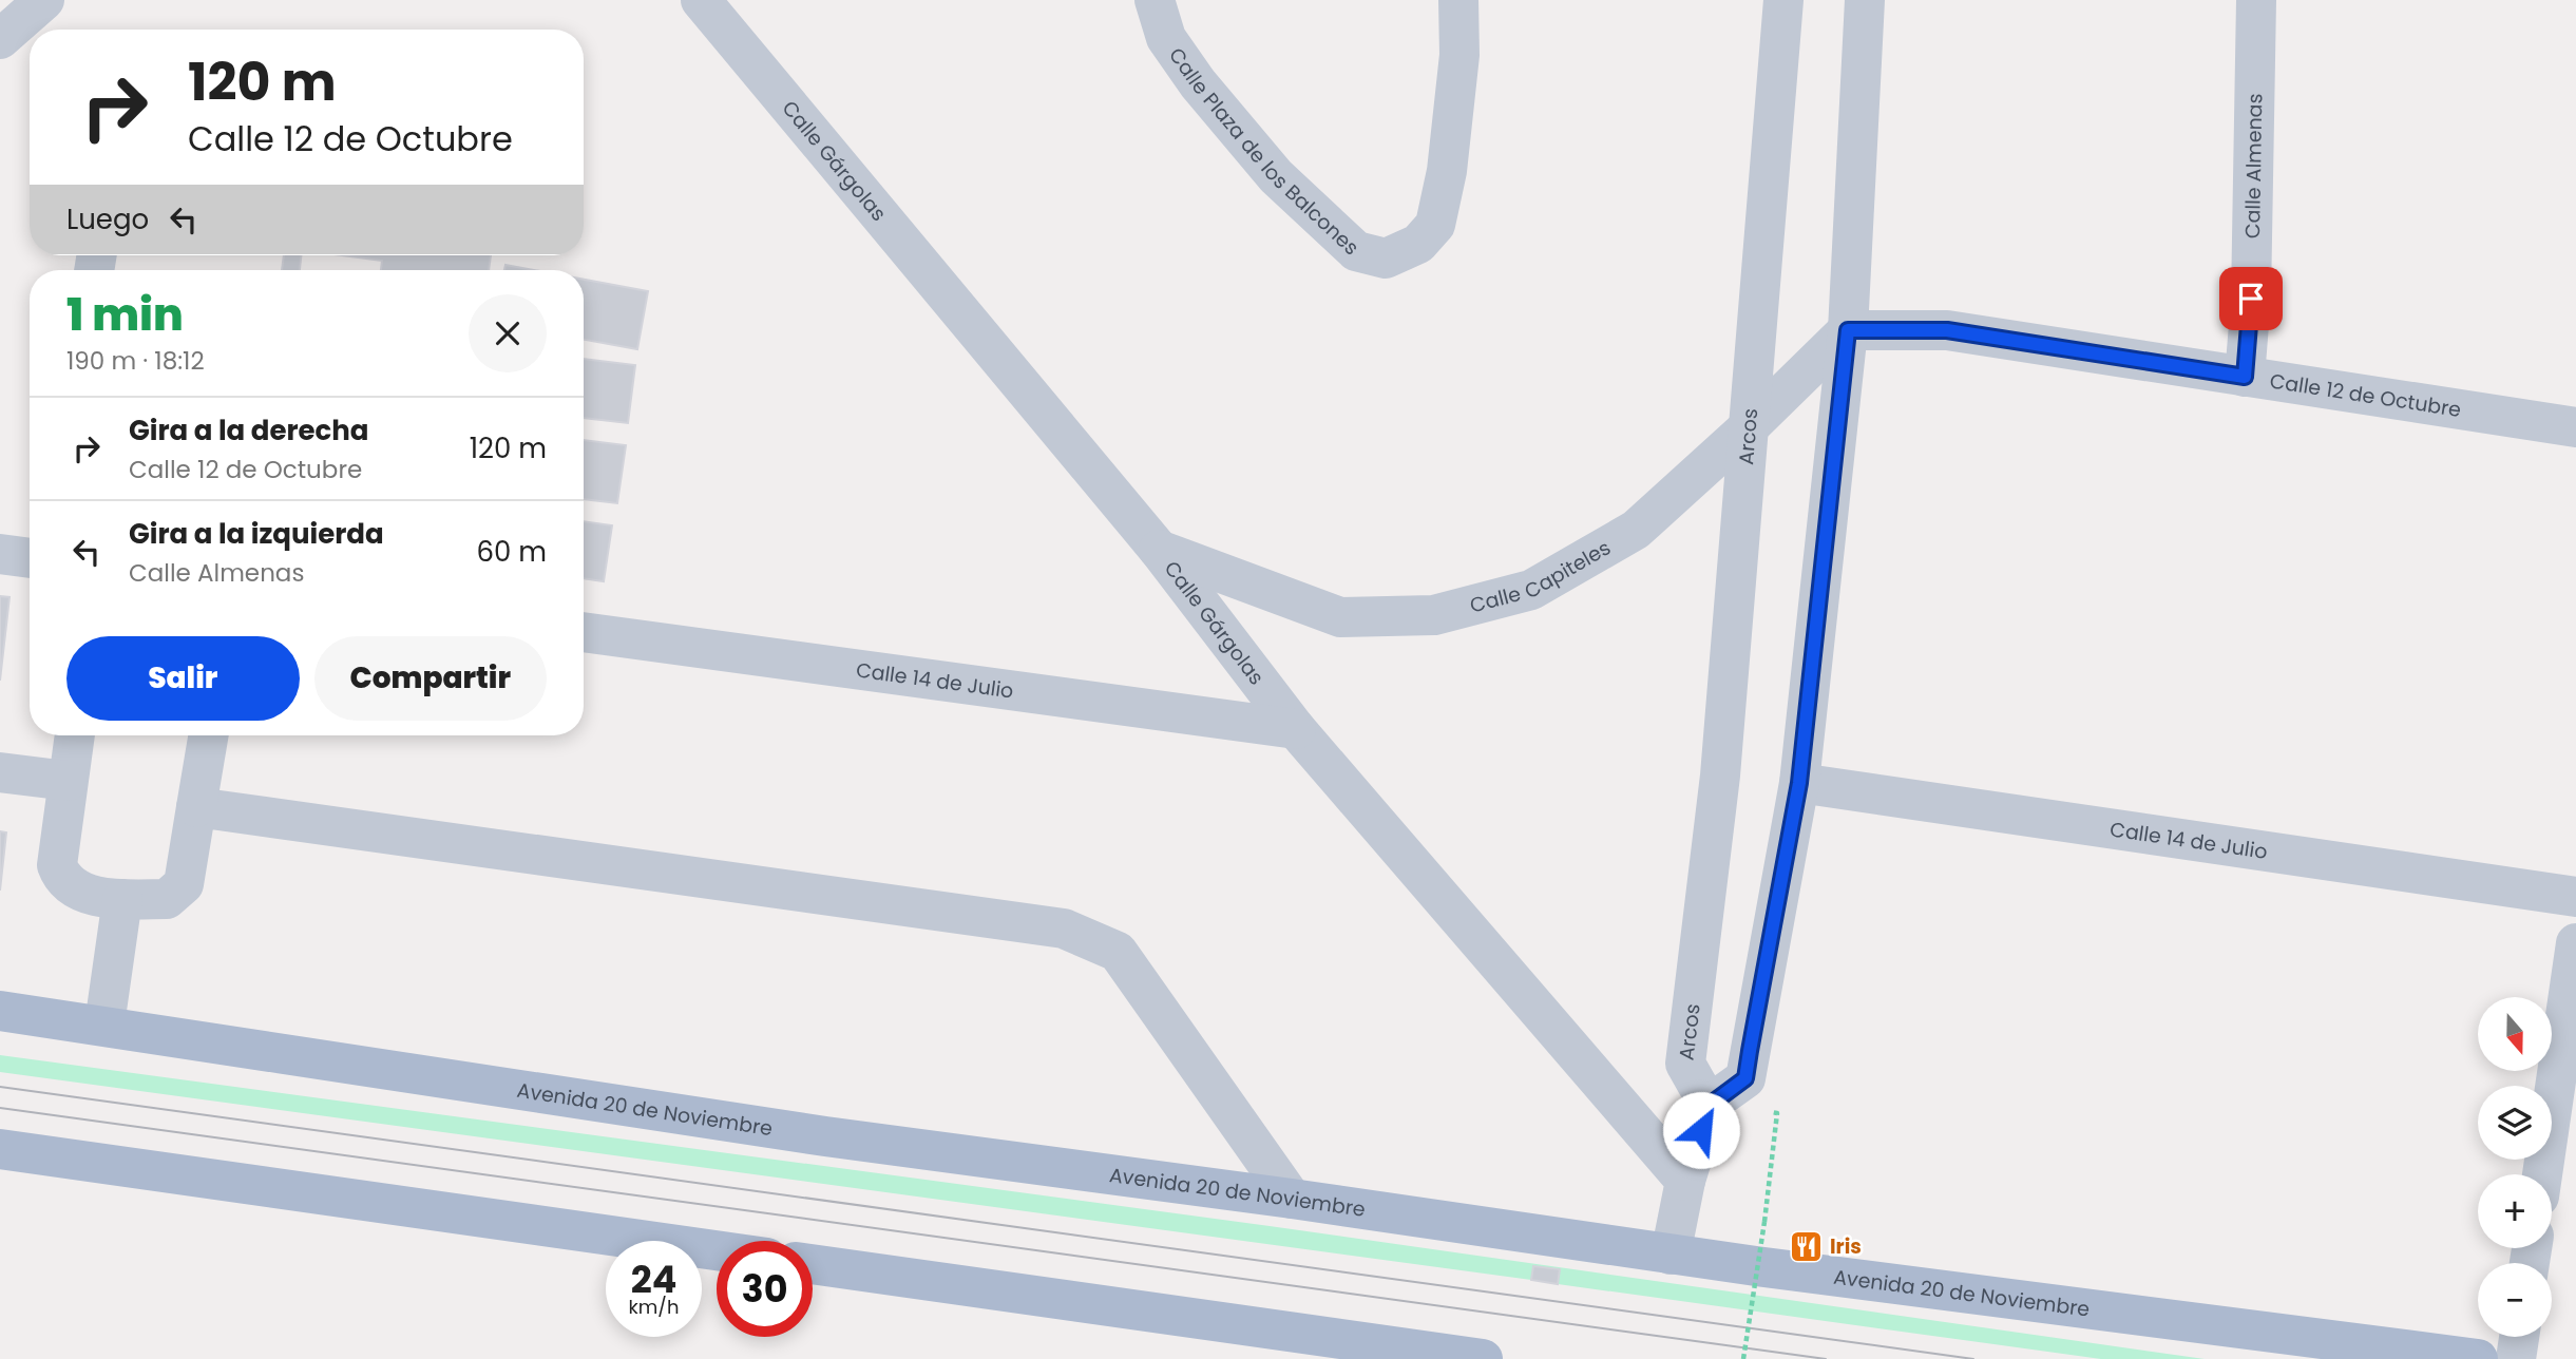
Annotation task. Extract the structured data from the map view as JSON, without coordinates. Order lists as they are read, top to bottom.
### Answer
{
  "streets": {
    "main road": ["Avenida 20 de Noviembre"],
    "street": [
      "Calle Plaza de los Balcones",
      "Calle Gárgolas",
      "Calle Almenas",
      "Calle 12 de Octubre",
      "Arcos",
      "Calle Capiteles",
      "Calle 14 de Julio"
    ]
  },
  "crossings": [
    ["Calle Gárgolas", "Calle Capiteles"],
    ["Calle Gárgolas", "Calle 14 de Julio"],
    ["Calle Almenas", "Calle 12 de Octubre"],
    ["Calle 12 de Octubre", "Calle Capiteles"],
    ["Arcos", "Calle Capiteles"]
  ],
  "places": {
    "restaurant": ["Iris"]
  },
  "north": "bottom",
  "page": {
    "turn": ["120 m", "Calle 12 de Octubre"],
    "then": "Luego",
    "heading": ["1 min", "190 m · 18:12"],
    "list": [
      {
        "name": "Gira a la derecha",
        "note": "Calle 12 de Octubre",
        "value": "120 m"
      },
      {
        "name": "Gira a la izquierda",
        "note": "Calle Almenas",
        "value": "60 m"
      }
    ],
    "buttons": ["Salir", "Compartir"],
    "map_buttons": ["+", "−"],
    "speed": "24 km/h",
    "limit": "30"
  }
}
